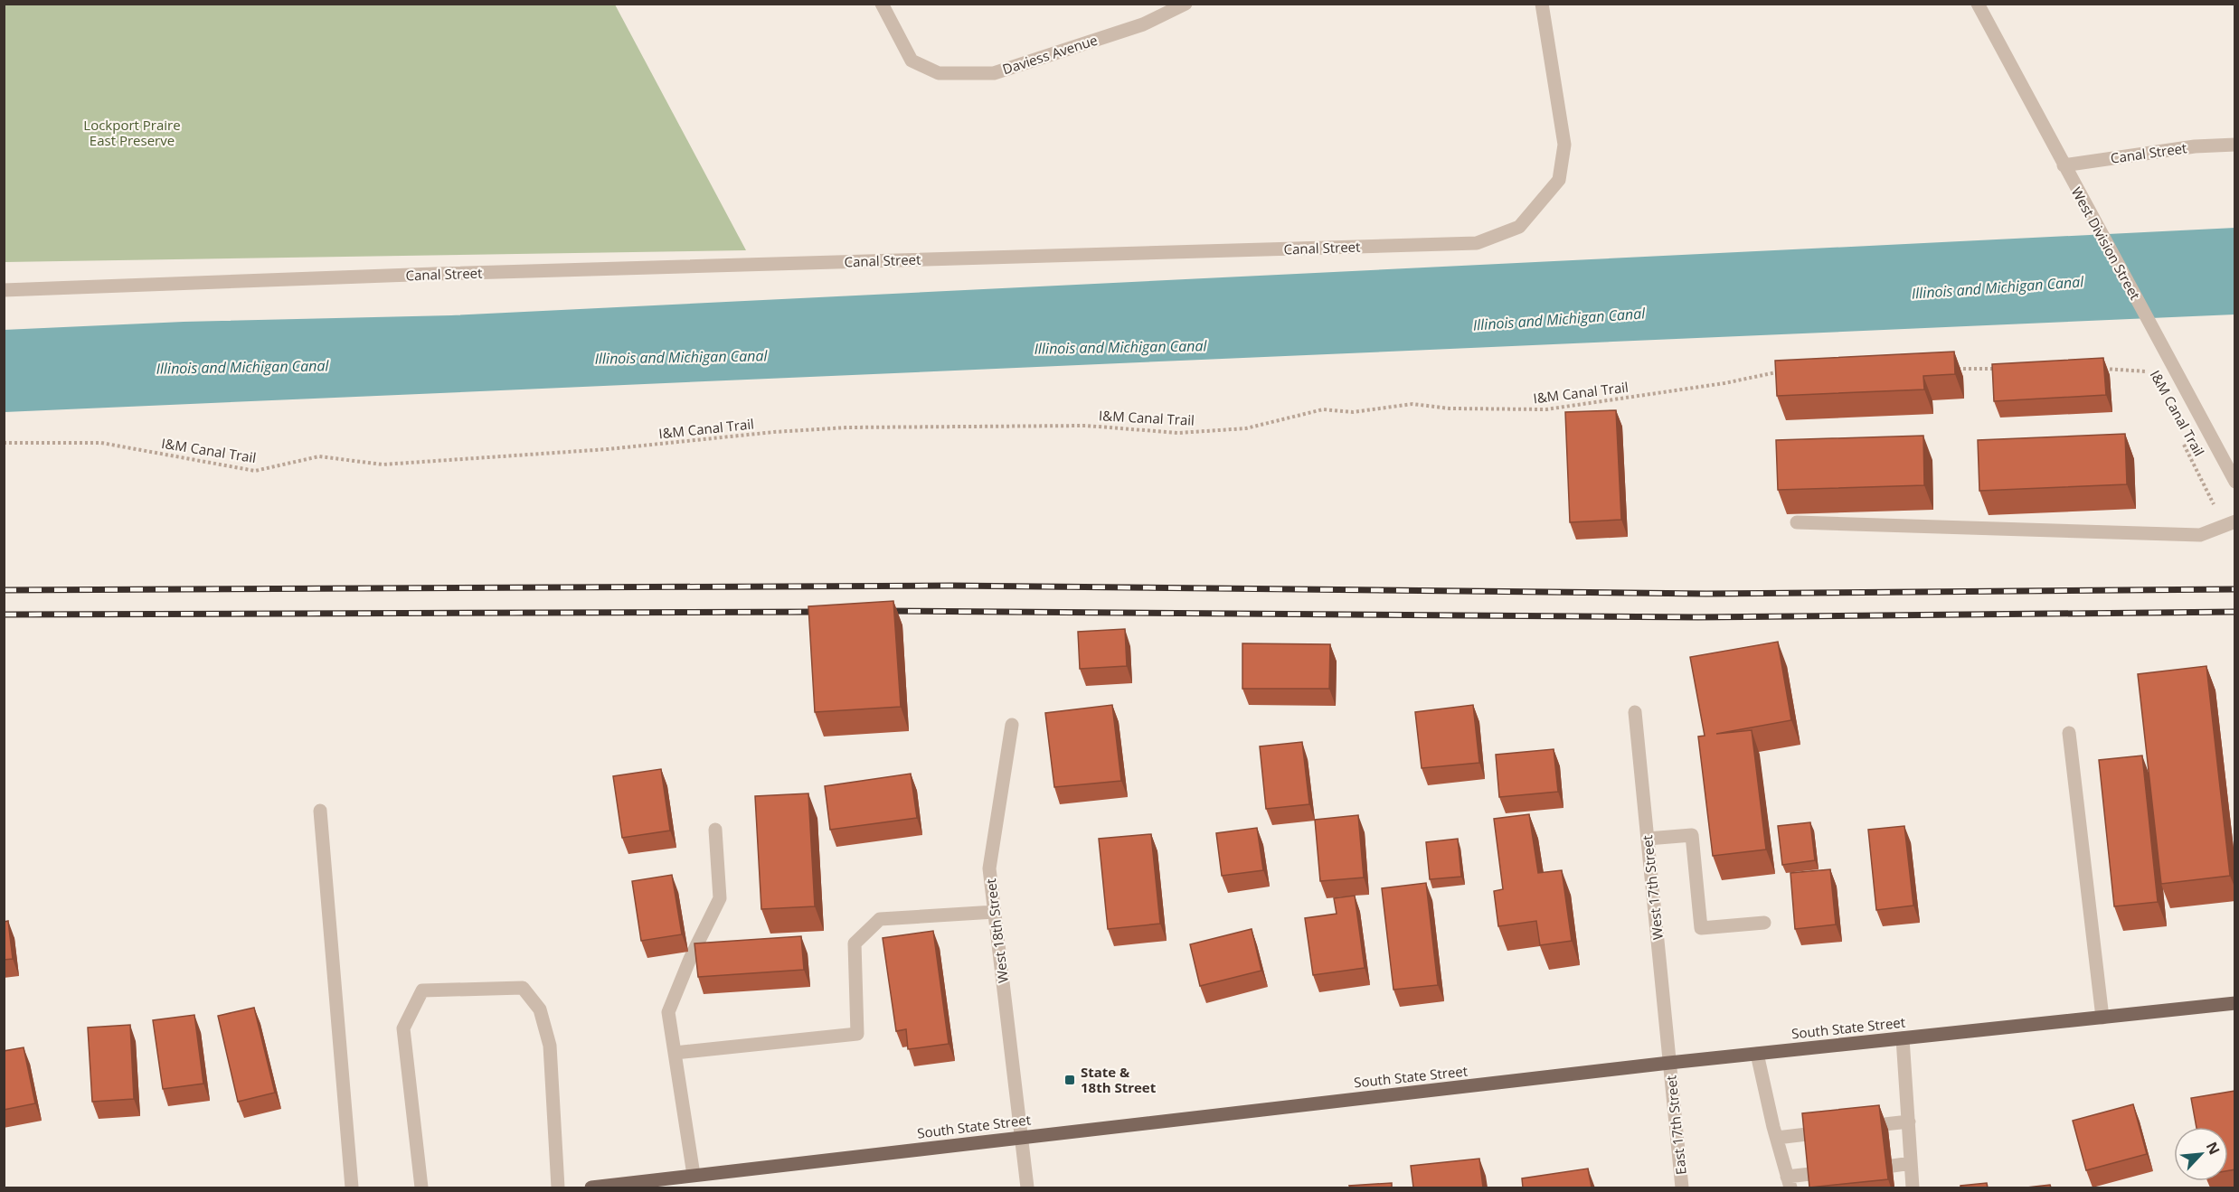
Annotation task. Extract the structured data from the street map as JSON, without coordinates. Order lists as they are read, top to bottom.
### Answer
{
  "streets": {
    "main road": ["South State Street"],
    "street": [
      "Daviess Avenue",
      "Canal Street",
      "West Division Street",
      "West 17th Street",
      "West 18th Street",
      "East 17th Street"
    ],
    "path": ["I&M Canal Trail"]
  },
  "crossings": [
    ["Canal Street", "West Division Street"],
    ["West 17th Street", "South State Street"],
    ["West 17th Street", "East 17th Street"],
    ["West 18th Street", "South State Street"],
    ["South State Street", "East 17th Street"]
  ],
  "water": ["Illinois and Michigan Canal"],
  "parks": ["Lockport Praire East Preserve"],
  "places": {
    "transit": ["State & 18th Street"]
  },
  "north": "top right"
}
